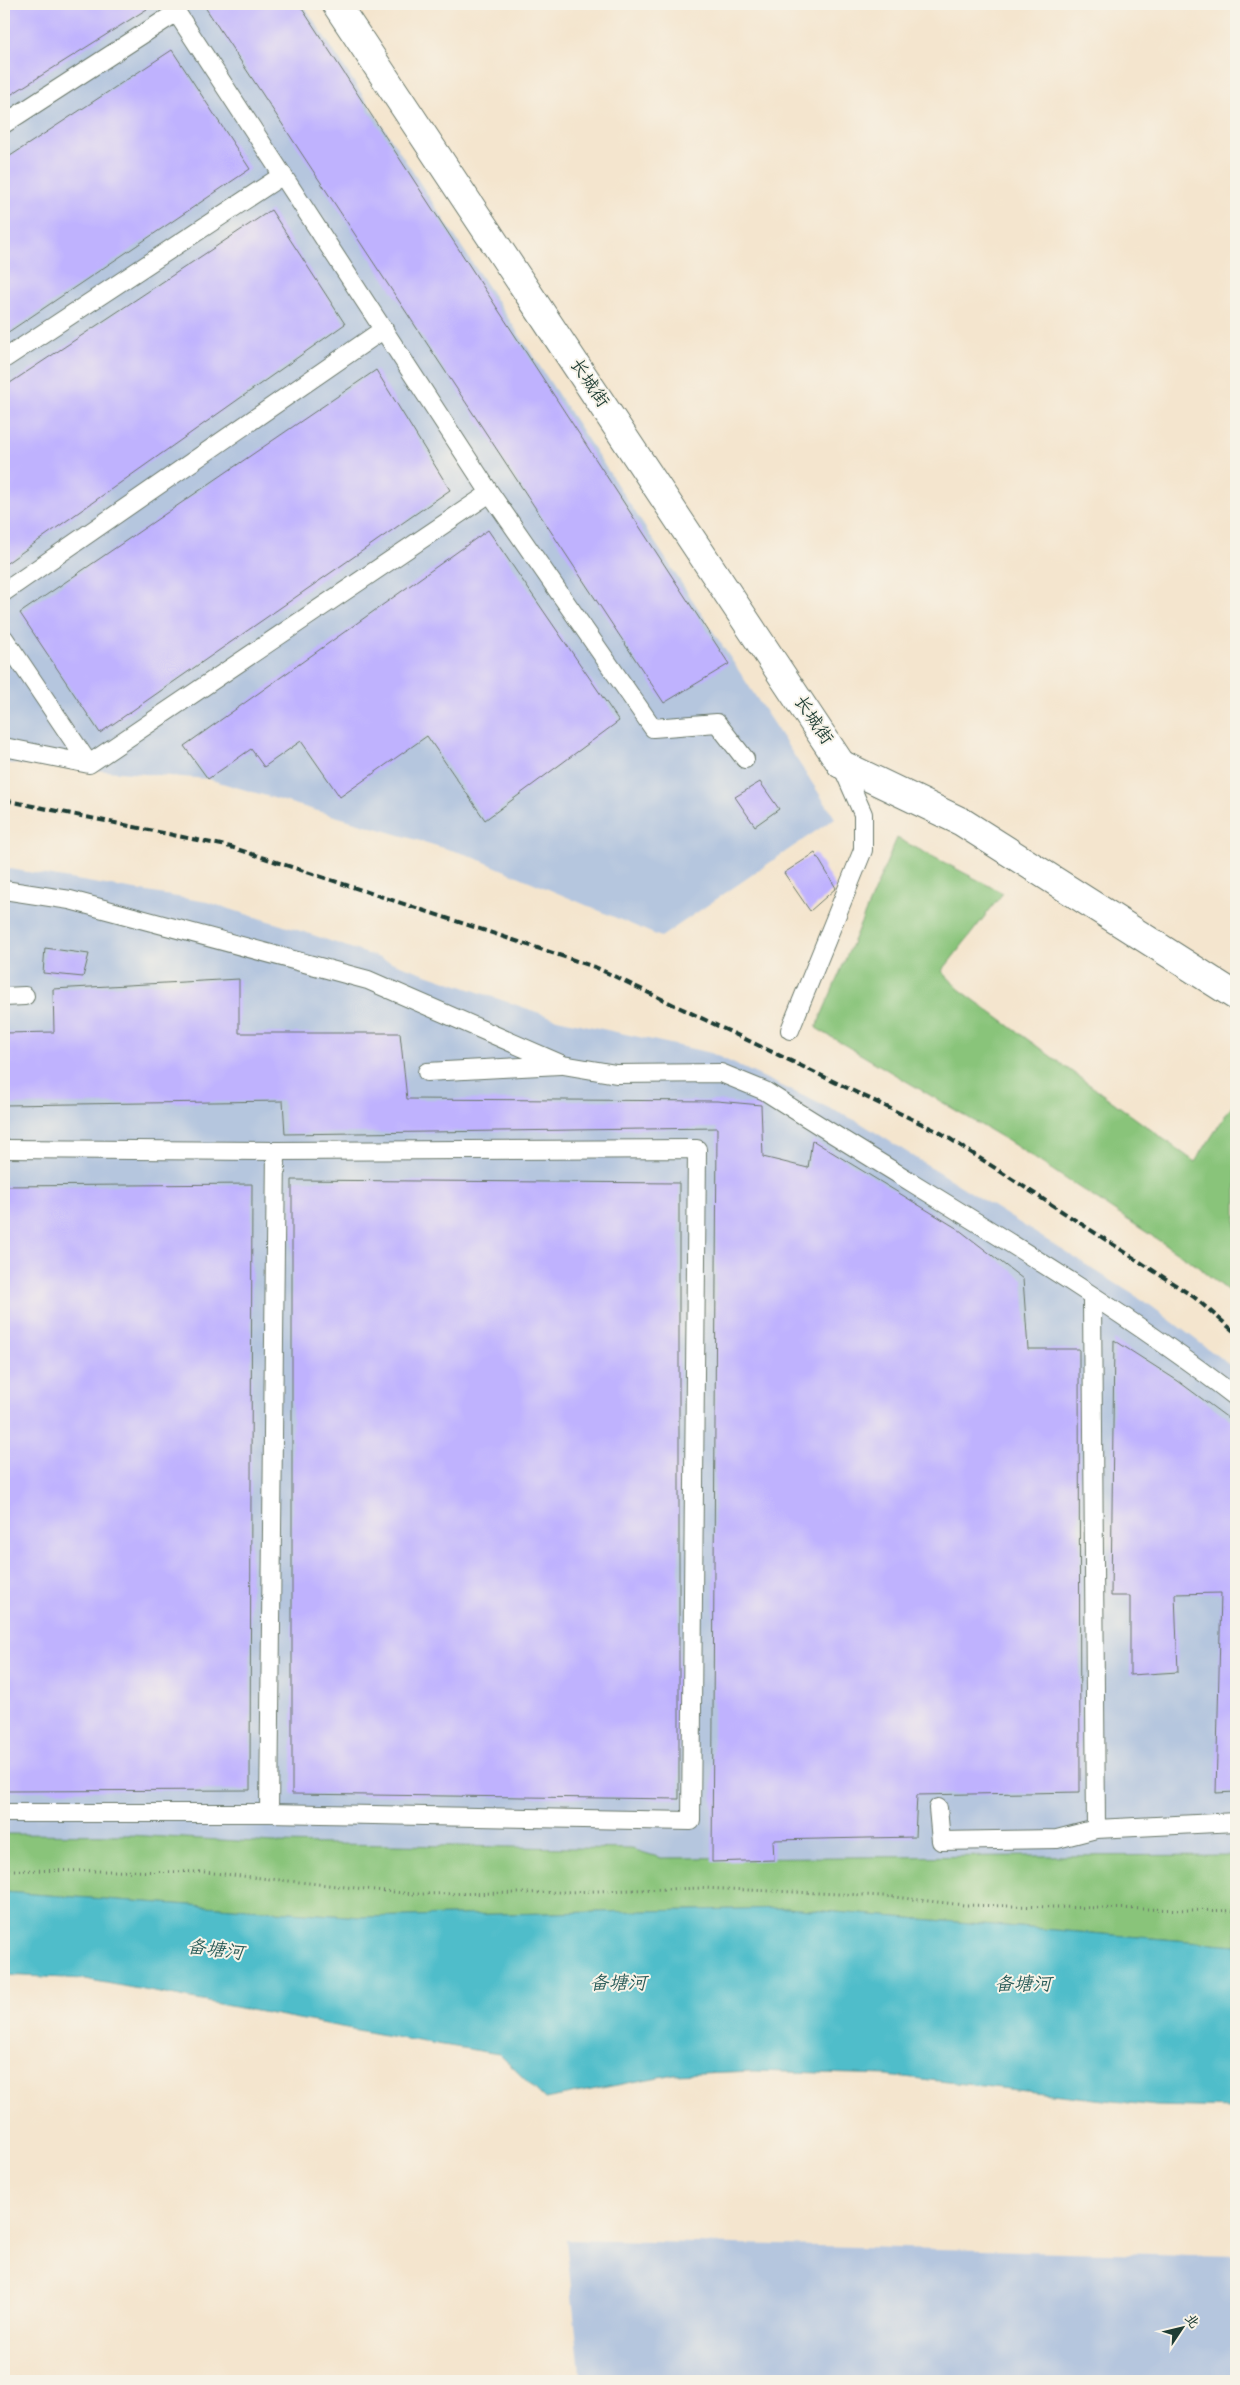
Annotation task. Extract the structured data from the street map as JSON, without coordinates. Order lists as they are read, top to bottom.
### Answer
{
  "streets": {
    "street": ["长城街"]
  },
  "water": ["备塘河"],
  "north": "top right"
}
